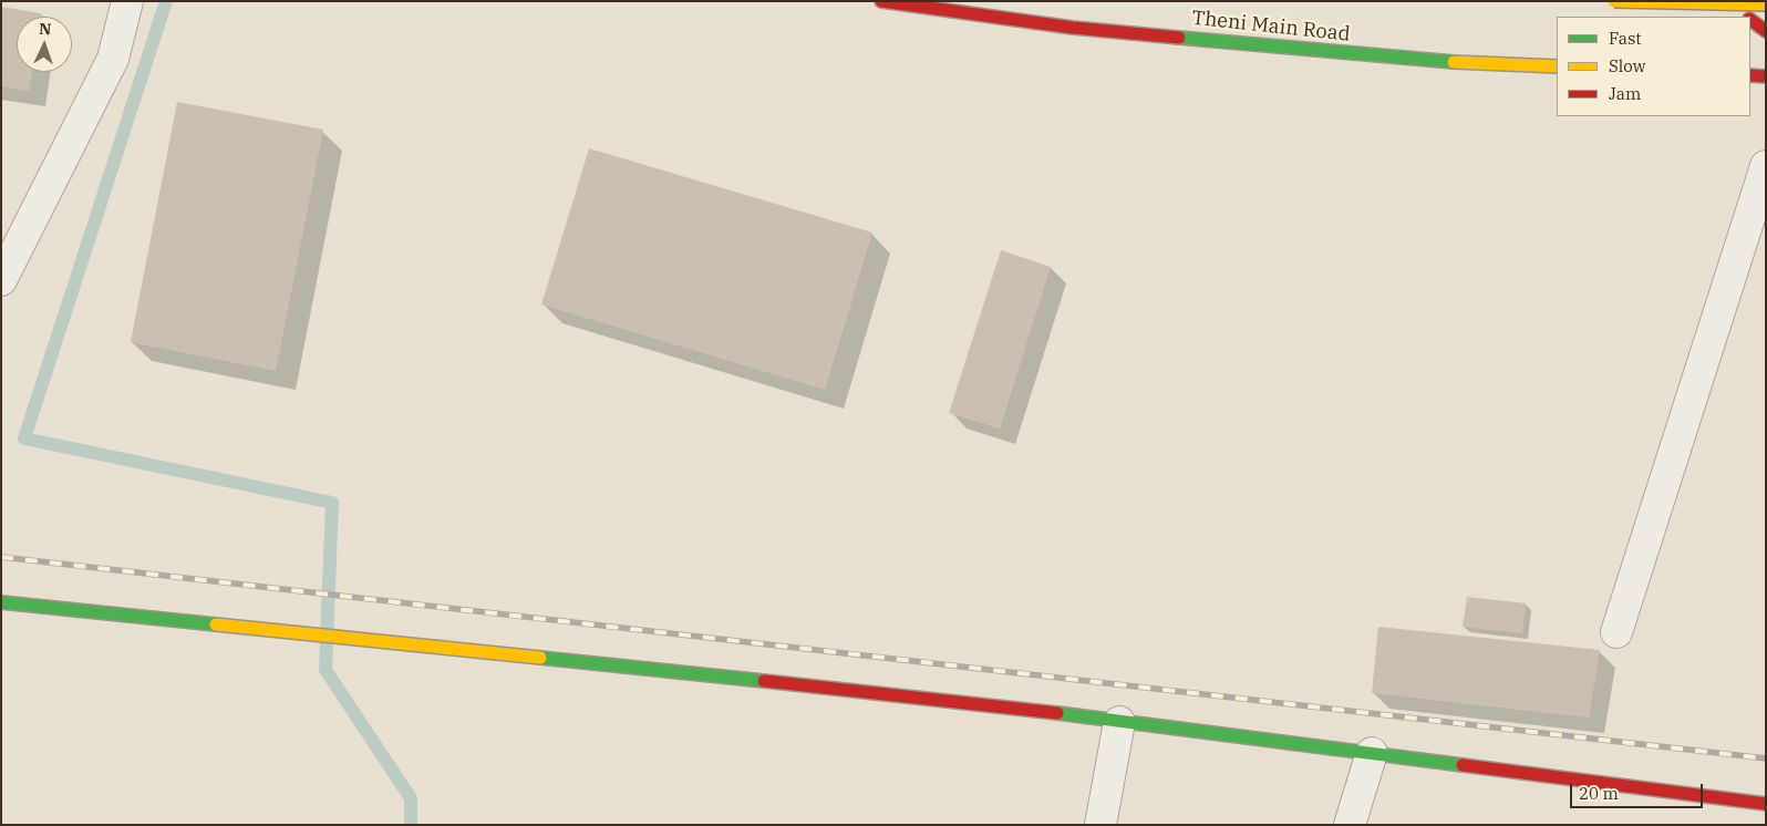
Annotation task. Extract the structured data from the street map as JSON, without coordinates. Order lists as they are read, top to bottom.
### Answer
{
  "streets": {
    "main road": ["Theni Main Road"]
  },
  "legend": ["Fast", "Slow", "Jam"],
  "scale_bar": "20 m",
  "north": "top"
}
